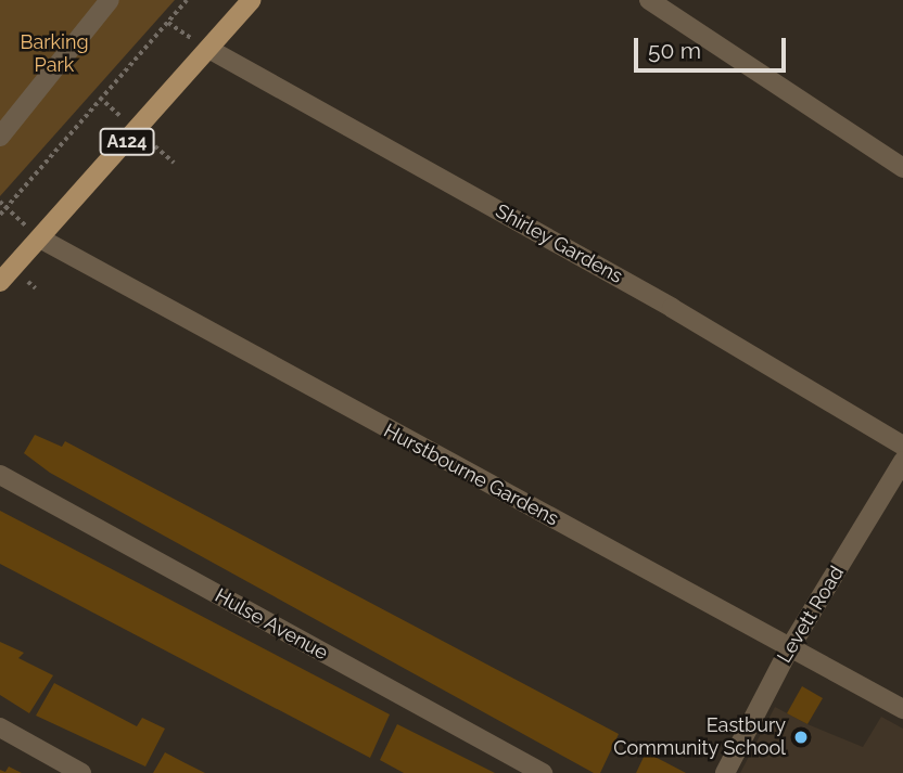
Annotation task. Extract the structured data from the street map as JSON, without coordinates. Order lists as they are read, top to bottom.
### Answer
{
  "streets": {
    "main road": ["A124"],
    "street": [
      "Shirley Gardens",
      "Hurstbourne Gardens",
      "Levett Road",
      "Hulse Avenue"
    ]
  },
  "crossings": [
    ["A124", "Shirley Gardens"],
    ["A124", "Hurstbourne Gardens"],
    ["Hurstbourne Gardens", "Levett Road"]
  ],
  "parks": ["Barking Park"],
  "places": ["Eastbury Community School"],
  "scale_bar": "50 m"
}
